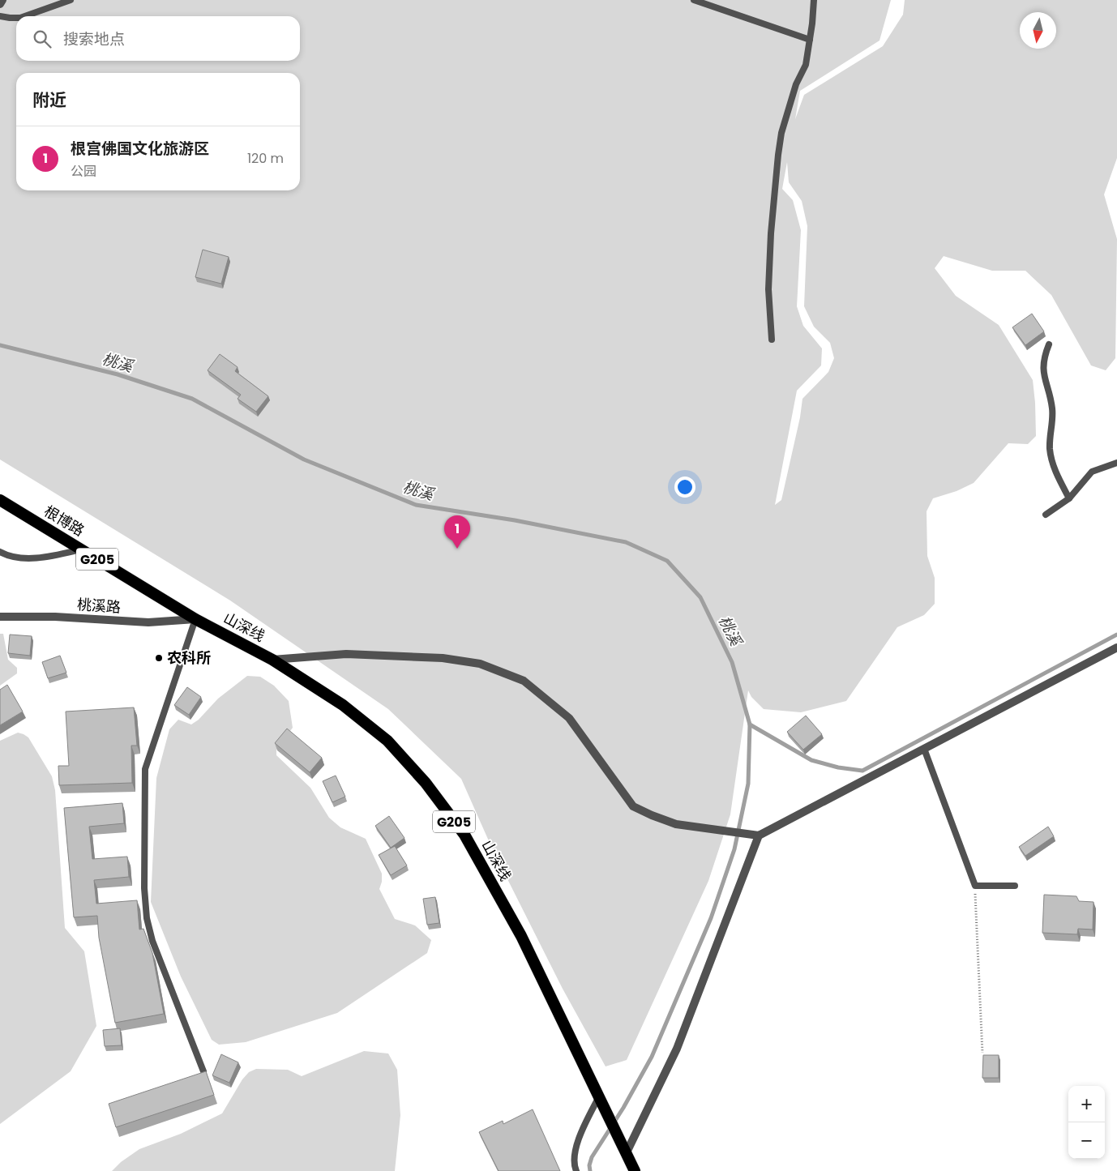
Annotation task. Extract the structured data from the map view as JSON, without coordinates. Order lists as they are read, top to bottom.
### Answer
{
  "streets": {
    "highway": ["根博路", "G205", "山深线"],
    "street": ["桃溪路"]
  },
  "crossings": [
    ["根博路", "桃溪路"],
    ["根博路", "山深线"],
    ["桃溪路", "山深线"]
  ],
  "water": ["桃溪"],
  "places": ["农科所"],
  "north": "bottom",
  "page": {
    "search": "搜索地点",
    "heading": "附近",
    "list": [
      {
        "mark": "1",
        "name": "根宫佛国文化旅游区",
        "note": "公园",
        "value": "120 m"
      }
    ],
    "pins": "1",
    "map_buttons": ["+", "−"]
  }
}
